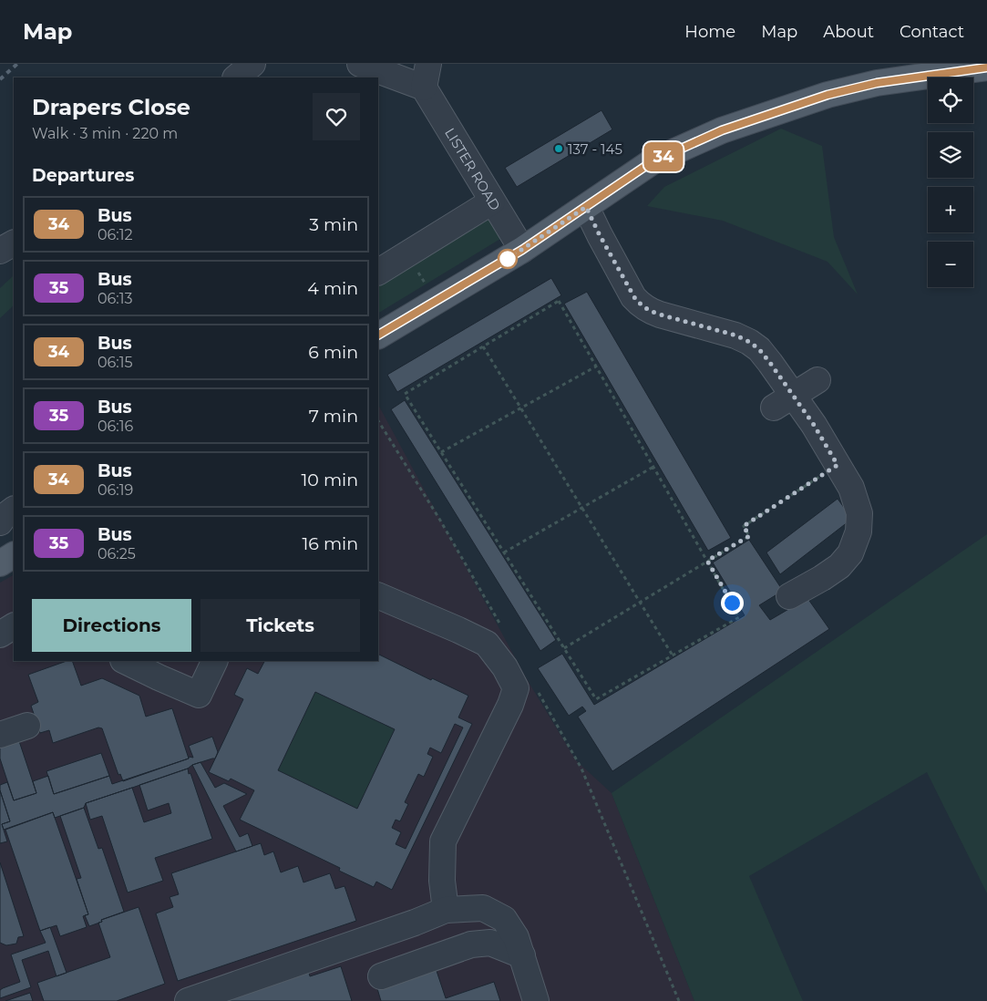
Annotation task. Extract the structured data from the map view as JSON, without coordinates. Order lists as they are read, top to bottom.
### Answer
{
  "streets": {
    "street": ["LISTER ROAD"]
  },
  "places": ["137 - 145"],
  "lines": ["bus line 34"],
  "page": {
    "header": "Map",
    "nav": [
      "Home",
      "Map",
      "About",
      "Contact"
    ],
    "on_map": "34",
    "map_buttons": ["+", "−"],
    "heading": [
      ["Drapers Close", "Walk · 3 min · 220 m"],
      "Departures"
    ],
    "list": [
      {
        "mark": "34",
        "name": "Bus",
        "note": "06:12",
        "value": "3 min"
      },
      {
        "mark": "35",
        "name": "Bus",
        "note": "06:13",
        "value": "4 min"
      },
      {
        "mark": "34",
        "name": "Bus",
        "note": "06:15",
        "value": "6 min"
      },
      {
        "mark": "35",
        "name": "Bus",
        "note": "06:16",
        "value": "7 min"
      },
      {
        "mark": "34",
        "name": "Bus",
        "note": "06:19",
        "value": "10 min"
      },
      {
        "mark": "35",
        "name": "Bus",
        "note": "06:25",
        "value": "16 min"
      }
    ],
    "buttons": ["Directions", "Tickets"]
  }
}
